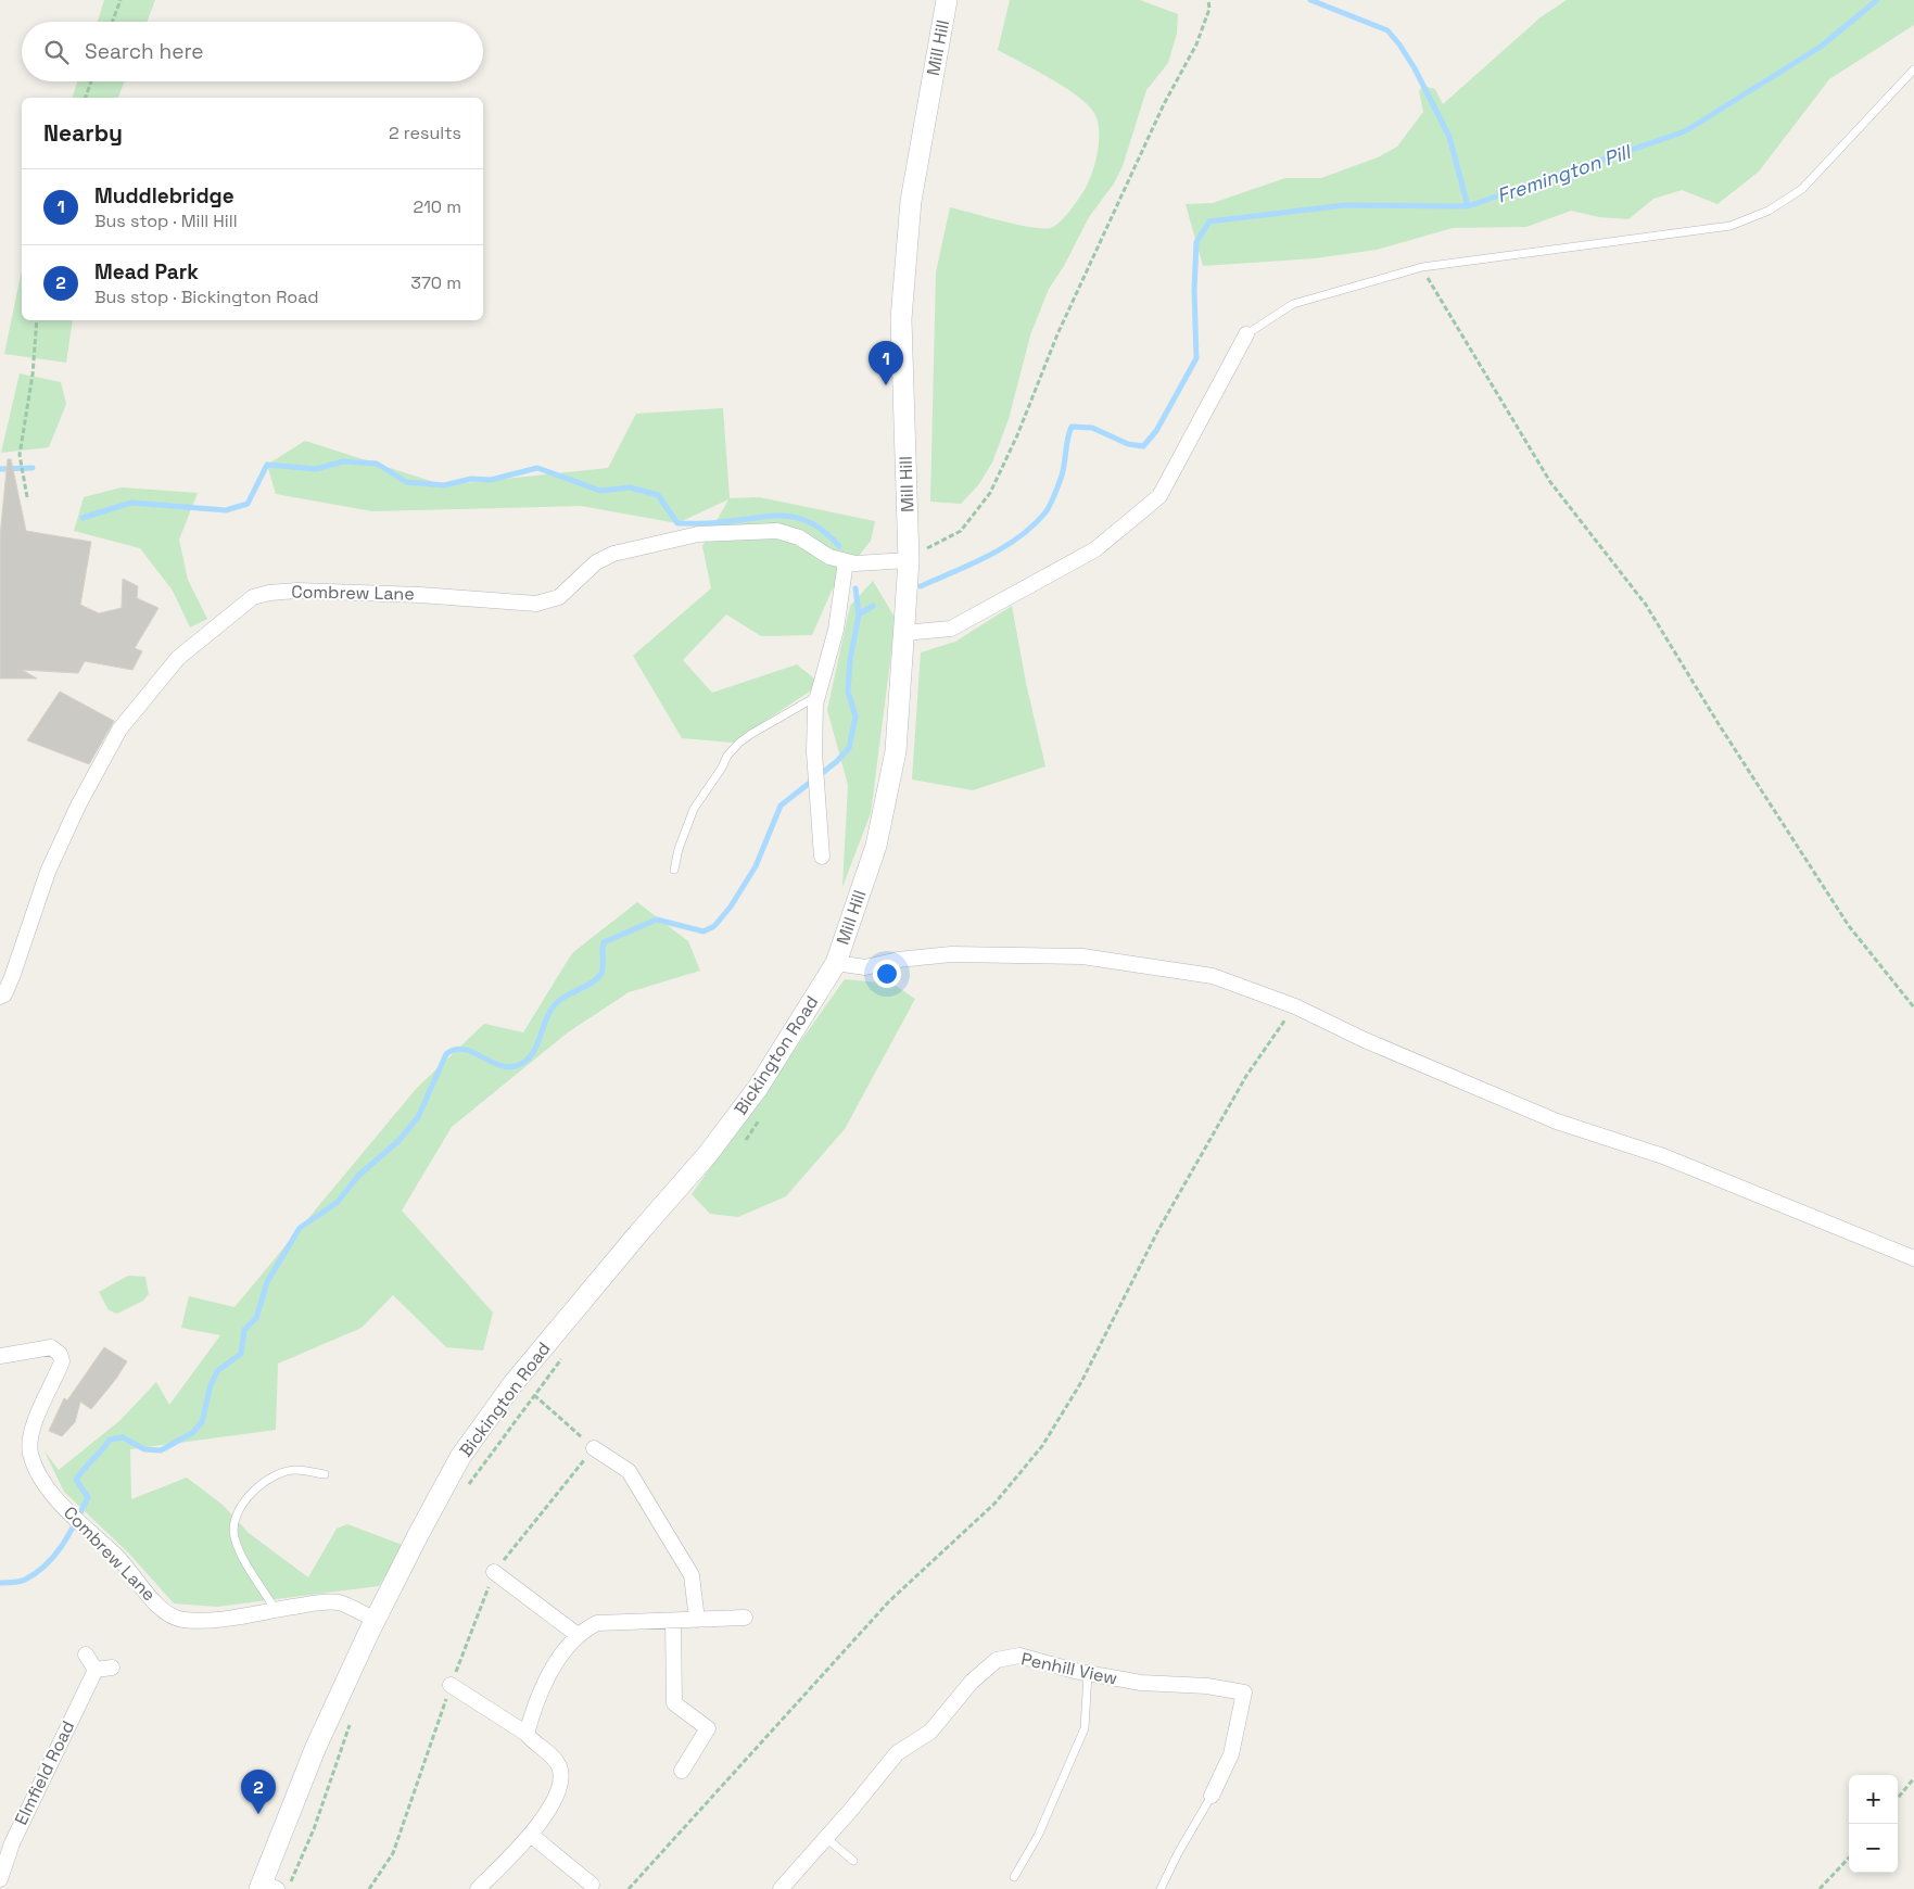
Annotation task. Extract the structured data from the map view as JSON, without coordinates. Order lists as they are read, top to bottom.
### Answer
{
  "streets": {
    "main road": ["Mill Hill", "Bickington Road"],
    "street": ["Combrew Lane", "Penhill View", "Elmfield Road"]
  },
  "crossings": [
    ["Mill Hill", "Combrew Lane"],
    ["Mill Hill", "Bickington Road"],
    ["Combrew Lane", "Bickington Road"]
  ],
  "water": ["Fremington Pill"],
  "page": {
    "search": "Search here",
    "heading": ["Nearby", "2 results"],
    "list": [
      {
        "mark": "1",
        "name": "Muddlebridge",
        "note": "Bus stop · Mill Hill",
        "value": "210 m"
      },
      {
        "mark": "2",
        "name": "Mead Park",
        "note": "Bus stop · Bickington Road",
        "value": "370 m"
      }
    ],
    "pins": ["1", "2"],
    "map_buttons": ["+", "−"]
  }
}
